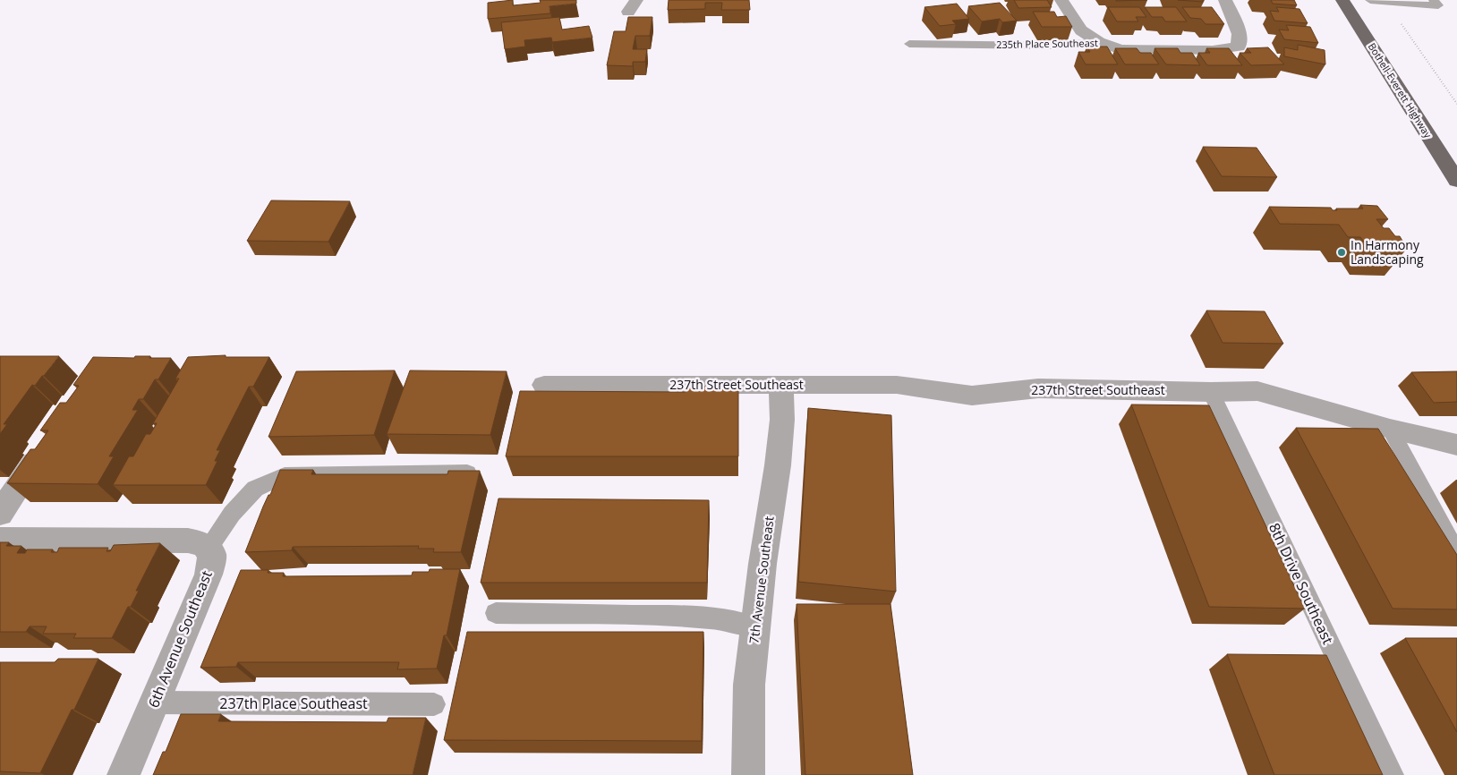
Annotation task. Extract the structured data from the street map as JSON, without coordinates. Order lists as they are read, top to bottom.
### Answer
{
  "streets": {
    "main road": ["Bothell-Everett Highway"],
    "street": [
      "235th Place Southeast",
      "237th Street Southeast",
      "7th Avenue Southeast",
      "6th Avenue Southeast"
    ],
    "lane": ["8th Drive Southeast", "237th Place Southeast"]
  },
  "crossings": [
    ["237th Street Southeast", "7th Avenue Southeast"],
    ["237th Street Southeast", "8th Drive Southeast"],
    ["6th Avenue Southeast", "237th Place Southeast"]
  ],
  "places": ["In Harmony Landscaping"]
}
